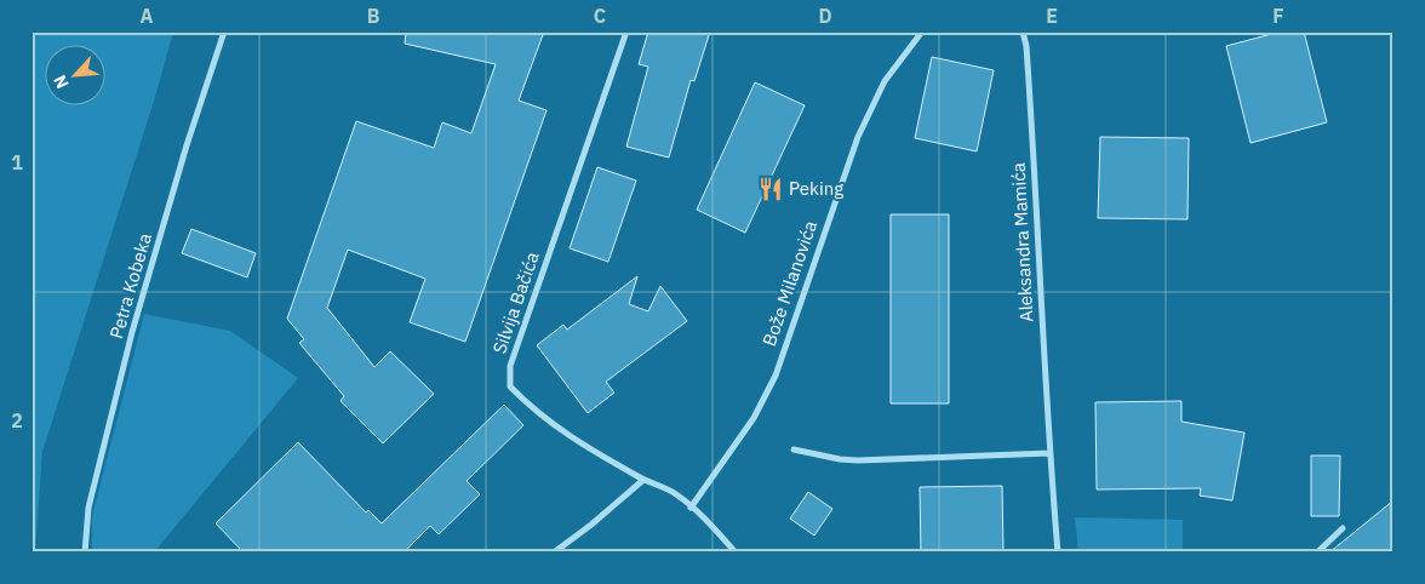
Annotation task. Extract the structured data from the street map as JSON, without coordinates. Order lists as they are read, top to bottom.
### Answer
{
  "streets": {
    "street": [
      "Aleksandra Mamića",
      "Bože Milanovića",
      "Petra Kobeka",
      "Silvija Bačića"
    ]
  },
  "crossings": [
    ["Bože Milanovića", "Silvija Bačića"]
  ],
  "places": {
    "restaurant": ["Peking"]
  },
  "north": "bottom left",
  "grid": {
    "columns": [
      "A",
      "B",
      "C",
      "D",
      "E",
      "F"
    ],
    "rows": ["1", "2"]
  }
}
